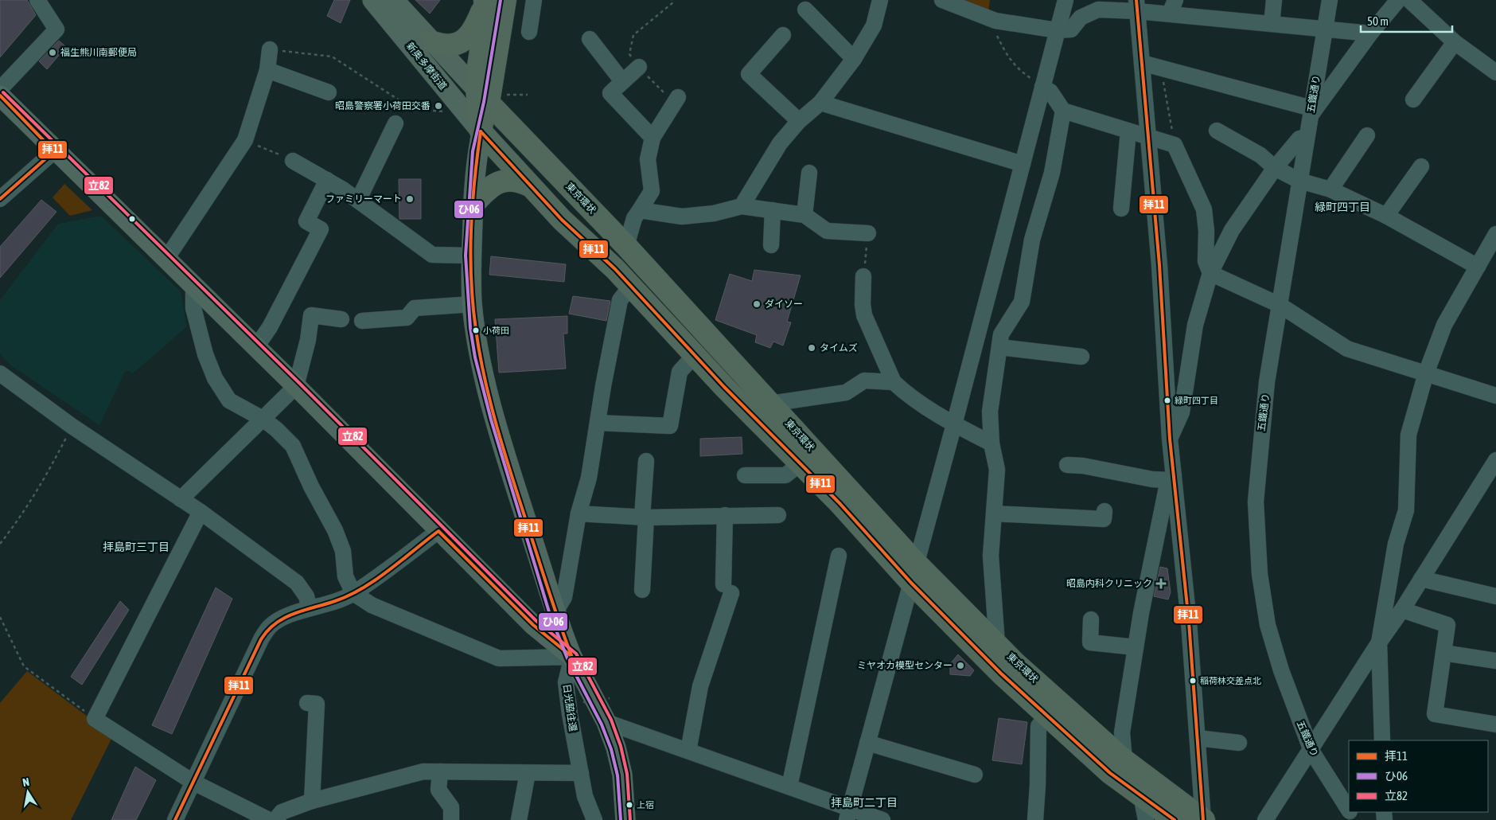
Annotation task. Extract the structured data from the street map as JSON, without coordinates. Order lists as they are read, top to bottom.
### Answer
{
  "streets": {
    "highway": ["東京環状"],
    "main road": ["新奥多摩街道"],
    "street": ["五鐵通り", "日光脇往還"]
  },
  "crossings": [
    ["新奥多摩街道", "東京環状"]
  ],
  "districts": ["緑町四丁目", "拝島町三丁目", "拝島町二丁目"],
  "places": {
    "other": [
      "福生熊川南郵便局",
      "昭島警察署小荷田交番",
      "ファミリーマート",
      "ダイソー",
      "小荷田",
      "タイムズ",
      "緑町四丁目",
      "ミヤオカ模型センター",
      "稲荷林交差点北",
      "上宿"
    ],
    "health": ["昭島内科クリニック"]
  },
  "lines": ["transit line 拝11", "transit line ひ06", "transit line 立82"],
  "legend": ["拝11", "ひ06", "立82"],
  "scale_bar": "50 m",
  "north": "top"
}
